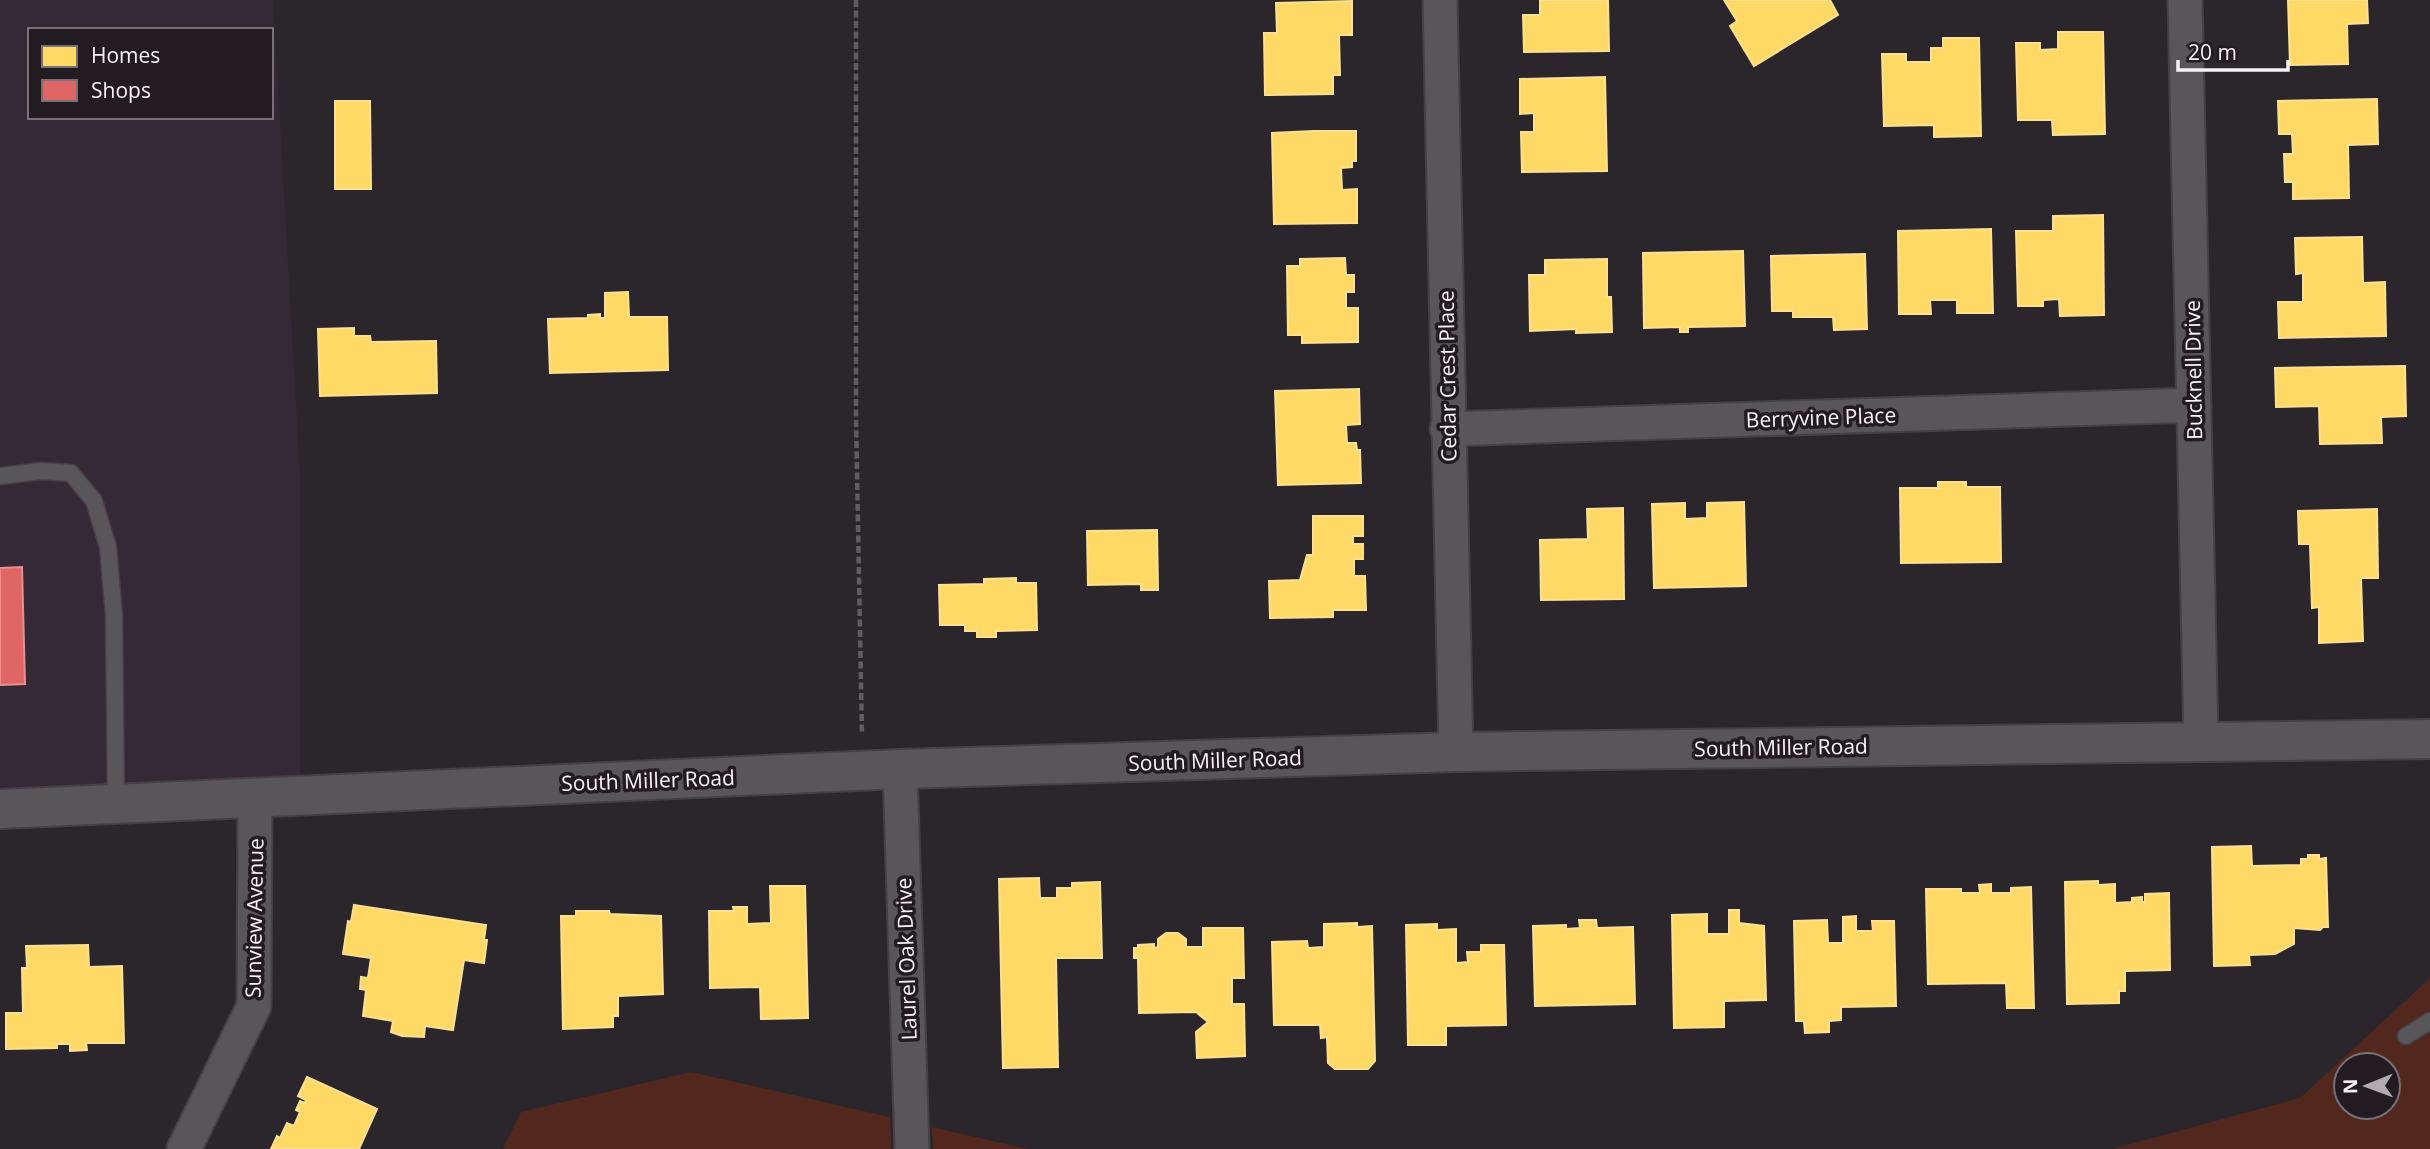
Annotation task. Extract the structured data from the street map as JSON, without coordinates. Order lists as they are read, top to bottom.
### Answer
{
  "streets": {
    "street": [
      "Bucknell Drive",
      "Cedar Crest Place",
      "Berryvine Place",
      "South Miller Road",
      "Sunview Avenue",
      "Laurel Oak Drive"
    ]
  },
  "crossings": [
    ["Bucknell Drive", "Berryvine Place"],
    ["Bucknell Drive", "South Miller Road"],
    ["Cedar Crest Place", "Berryvine Place"],
    ["Cedar Crest Place", "South Miller Road"],
    ["South Miller Road", "Sunview Avenue"],
    ["South Miller Road", "Laurel Oak Drive"]
  ],
  "legend": ["Homes", "Shops"],
  "scale_bar": "20 m",
  "north": "left"
}
